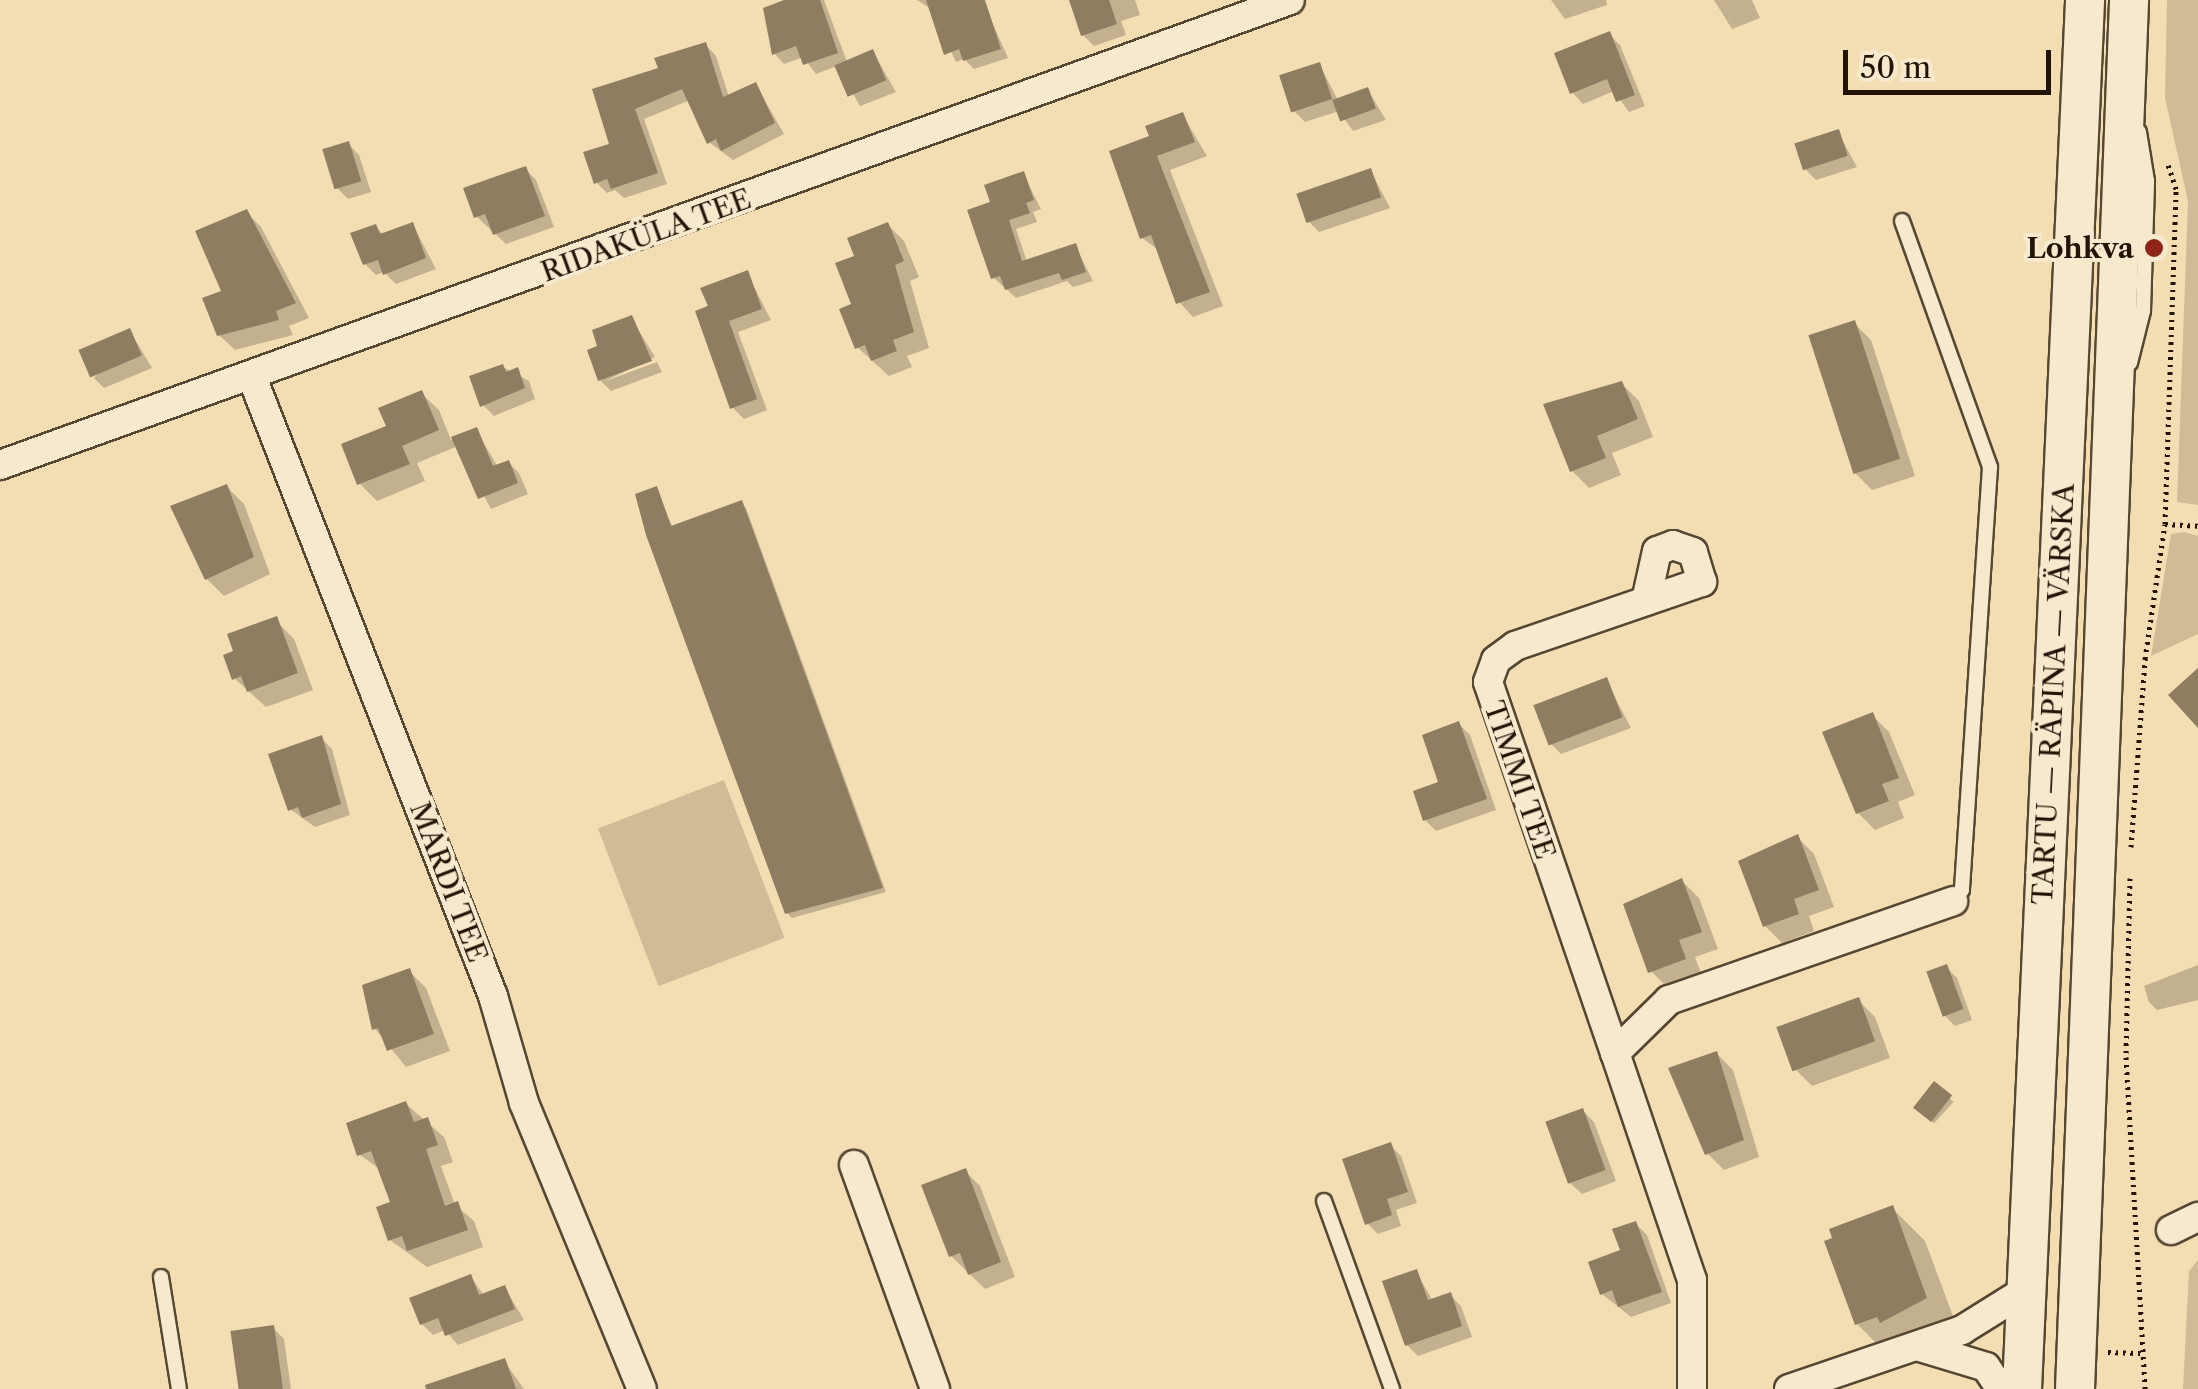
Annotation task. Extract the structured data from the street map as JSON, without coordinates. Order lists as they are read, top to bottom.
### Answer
{
  "streets": {
    "main road": ["TARTU — RÄPINA — VÄRSKA"],
    "street": ["RIDAKÜLA TEE", "TIMMI TEE", "MARDI TEE"]
  },
  "crossings": [
    ["RIDAKÜLA TEE", "MARDI TEE"]
  ],
  "places": ["Lohkva"],
  "scale_bar": "50 m"
}
